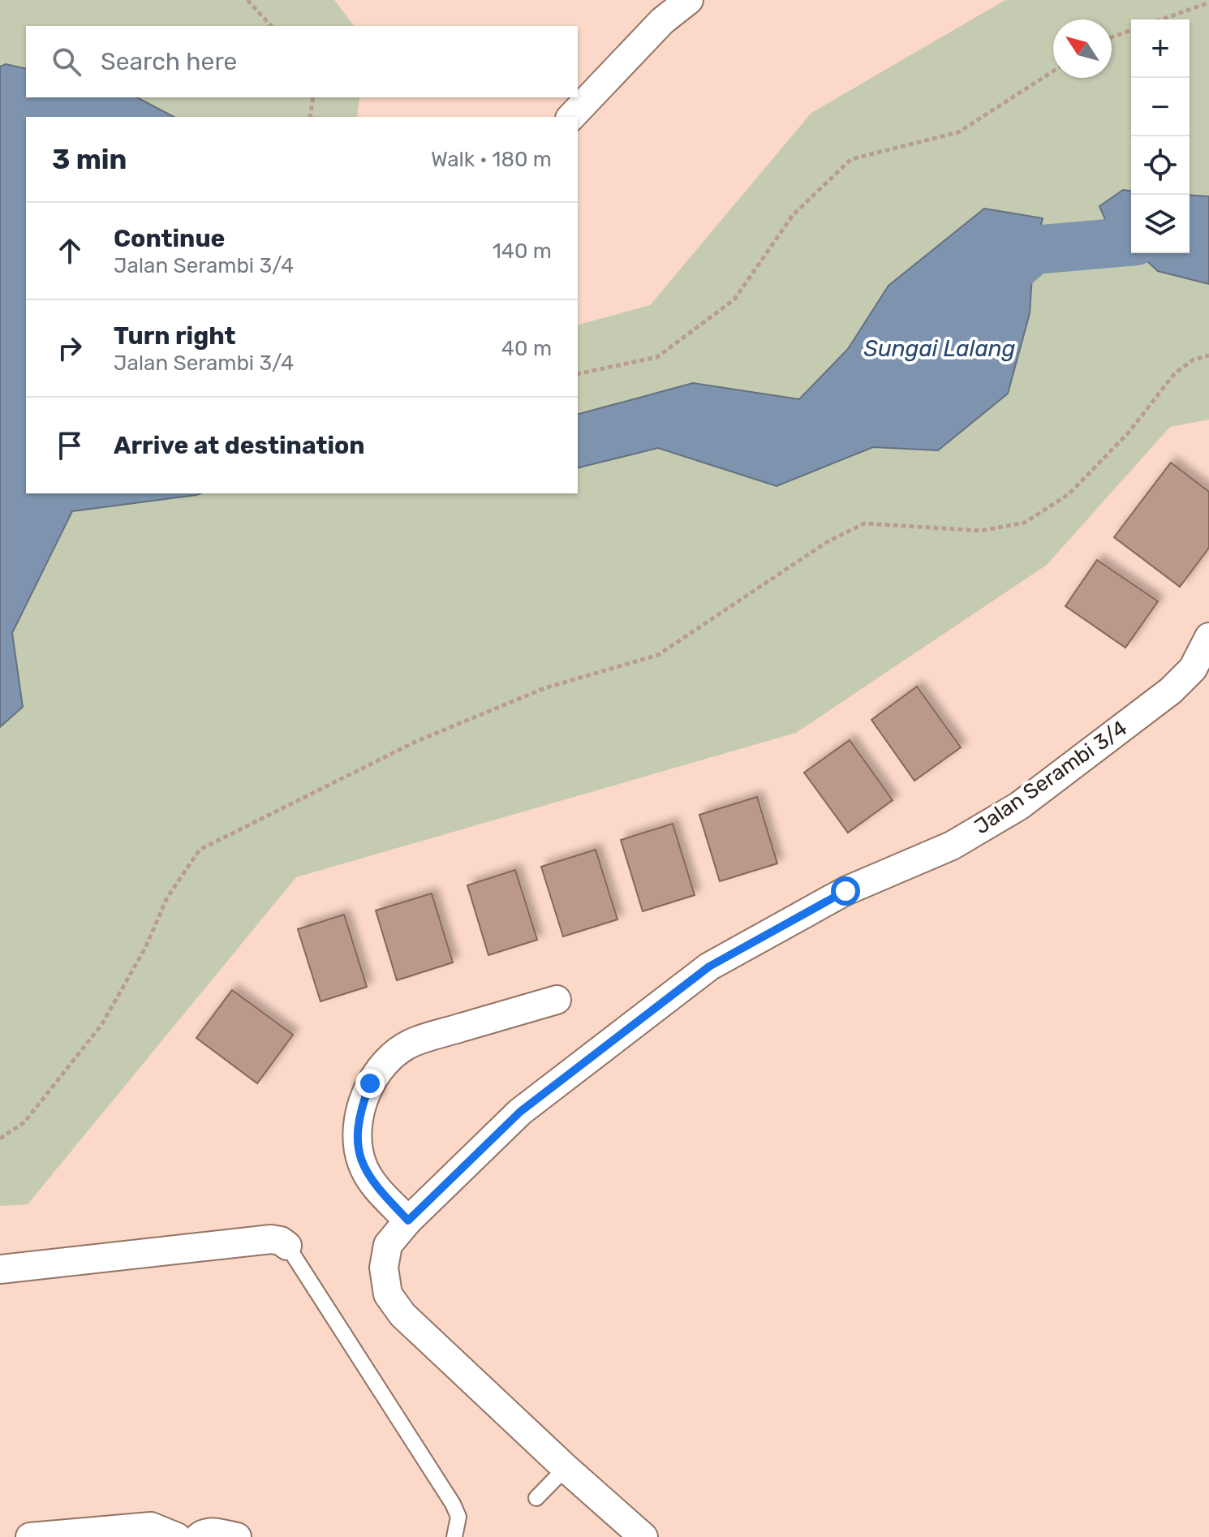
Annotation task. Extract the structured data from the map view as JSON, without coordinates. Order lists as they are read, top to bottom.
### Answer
{
  "streets": {
    "street": ["Jalan Serambi 3/4"]
  },
  "water": ["Sungai Lalang"],
  "north": "top left",
  "page": {
    "map_buttons": ["+", "−"],
    "search": "Search here",
    "heading": ["3 min", "Walk · 180 m"],
    "list": [
      ["Continue", "Jalan Serambi 3/4", "140 m"],
      ["Turn right", "Jalan Serambi 3/4", "40 m"],
      "Arrive at destination"
    ]
  }
}
